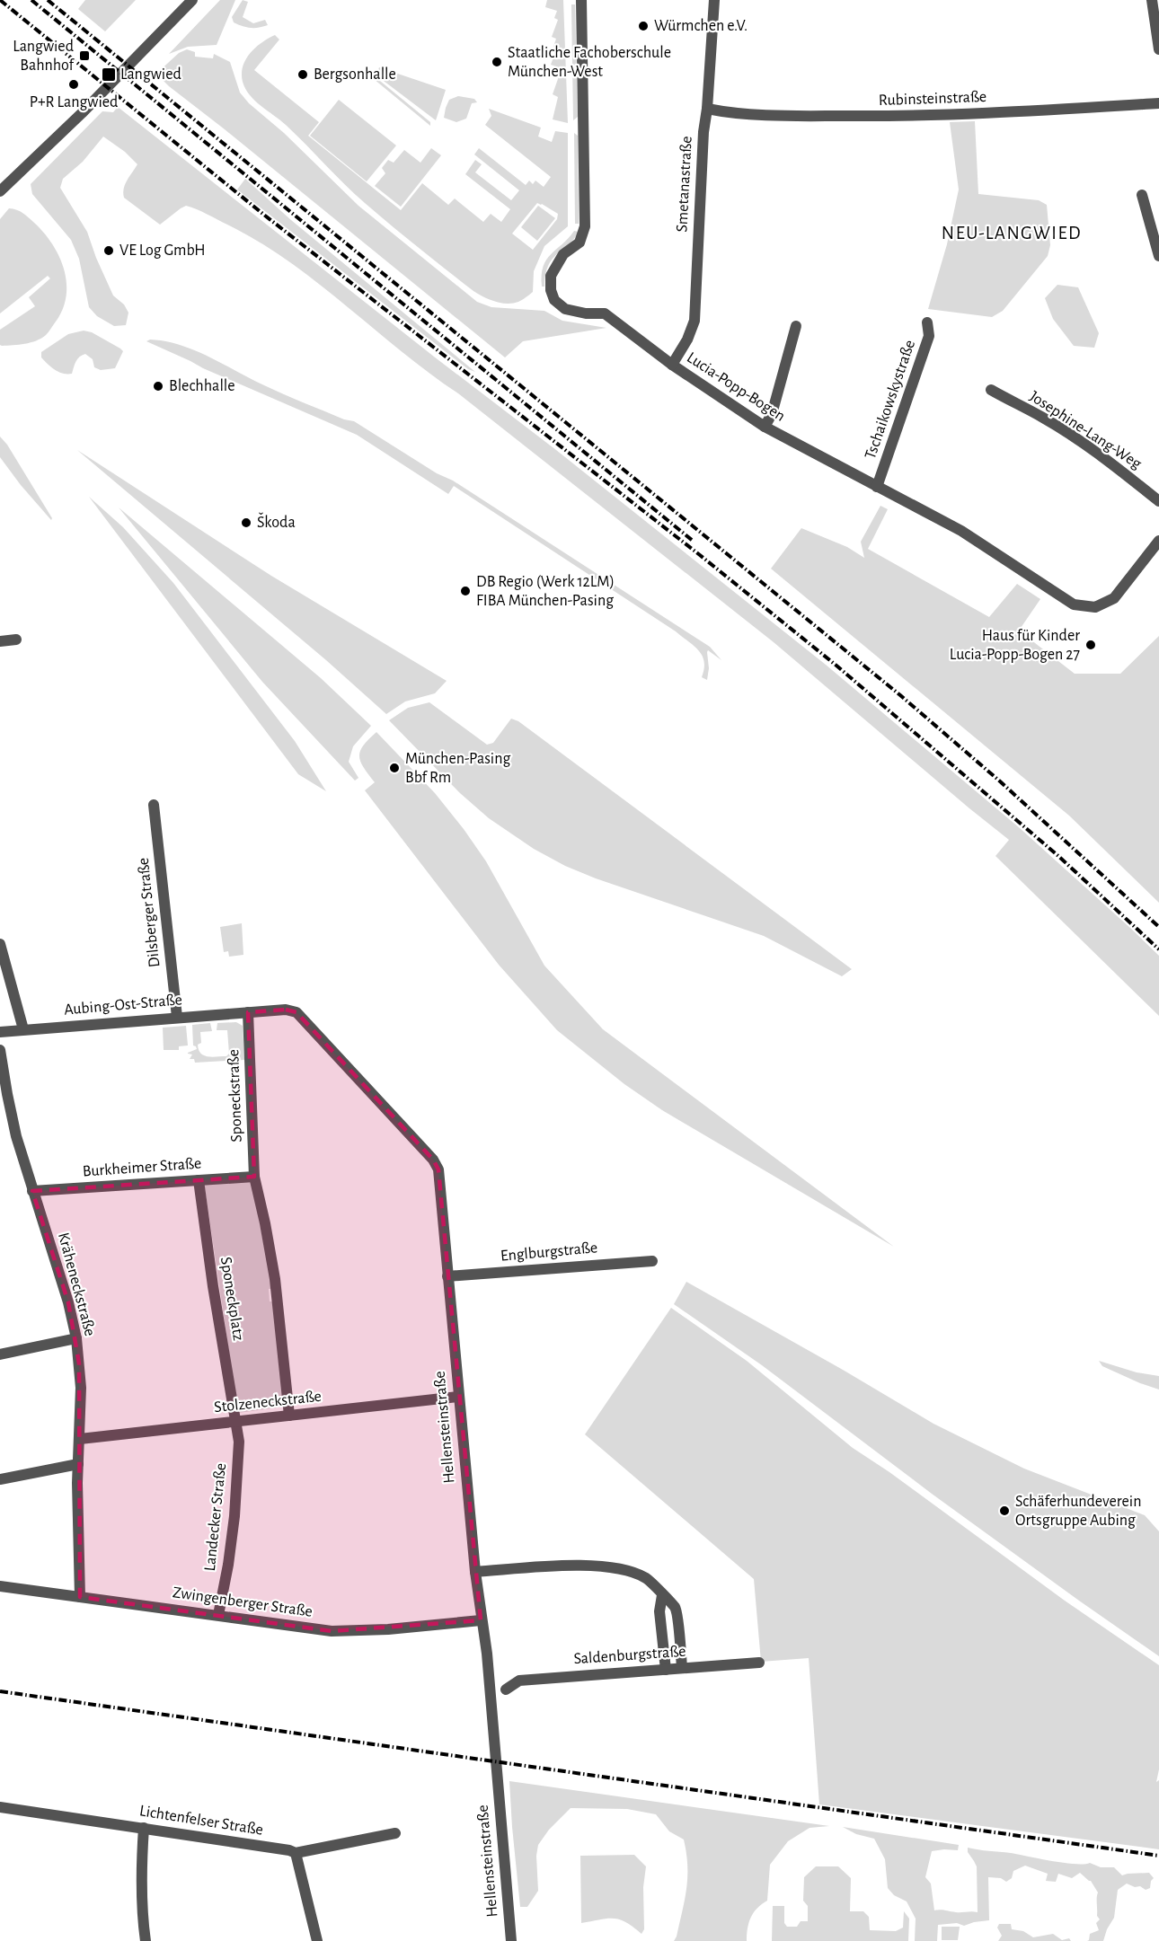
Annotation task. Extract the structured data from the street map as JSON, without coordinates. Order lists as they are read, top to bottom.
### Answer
{
  "streets": {
    "street": [
      "Rubinsteinstraße",
      "Smetanastraße",
      "Lucia-Popp-Bogen",
      "Tschaikowskystraße",
      "Josephine-Lang-Weg",
      "Dilsberger Straße",
      "Aubing-Ost-Straße",
      "Sponeckstraße",
      "Burkheimer Straße",
      "Englburgstraße",
      "Kräheneckstraße",
      "Sponeckplatz",
      "Stolzeneckstraße",
      "Hellensteinstraße",
      "Landecker Straße",
      "Zwingenberger Straße",
      "Saldenburgstraße",
      "Lichtenfelser Straße"
    ]
  },
  "crossings": [
    ["Rubinsteinstraße", "Smetanastraße"],
    ["Smetanastraße", "Lucia-Popp-Bogen"],
    ["Lucia-Popp-Bogen", "Tschaikowskystraße"],
    ["Dilsberger Straße", "Aubing-Ost-Straße"],
    ["Aubing-Ost-Straße", "Sponeckstraße"],
    ["Aubing-Ost-Straße", "Hellensteinstraße"],
    ["Sponeckstraße", "Burkheimer Straße"],
    ["Sponeckstraße", "Hellensteinstraße"],
    ["Burkheimer Straße", "Kräheneckstraße"],
    ["Burkheimer Straße", "Sponeckplatz"],
    ["Englburgstraße", "Hellensteinstraße"],
    ["Kräheneckstraße", "Stolzeneckstraße"],
    ["Kräheneckstraße", "Zwingenberger Straße"],
    ["Sponeckplatz", "Stolzeneckstraße"],
    ["Sponeckplatz", "Landecker Straße"],
    ["Stolzeneckstraße", "Hellensteinstraße"],
    ["Stolzeneckstraße", "Landecker Straße"],
    ["Hellensteinstraße", "Zwingenberger Straße"],
    ["Landecker Straße", "Zwingenberger Straße"]
  ],
  "districts": ["NEU-LANGWIED"],
  "places": {
    "other": [
      "Würmchen e.V.",
      "Staatliche Fachoberschule München-West",
      "Bergsonhalle",
      "P+R Langwied",
      "VE Log GmbH",
      "Blechhalle",
      "Škoda",
      "DB Regio (Werk 12LM) FIBA München-Pasing",
      "Haus für Kinder Lucia-Popp-Bogen 27",
      "München-Pasing Bbf Rm",
      "Schäferhundeverein Ortsgruppe Aubing"
    ],
    "transit": ["Langwied Bahnhof", "Langwied"]
  }
}
